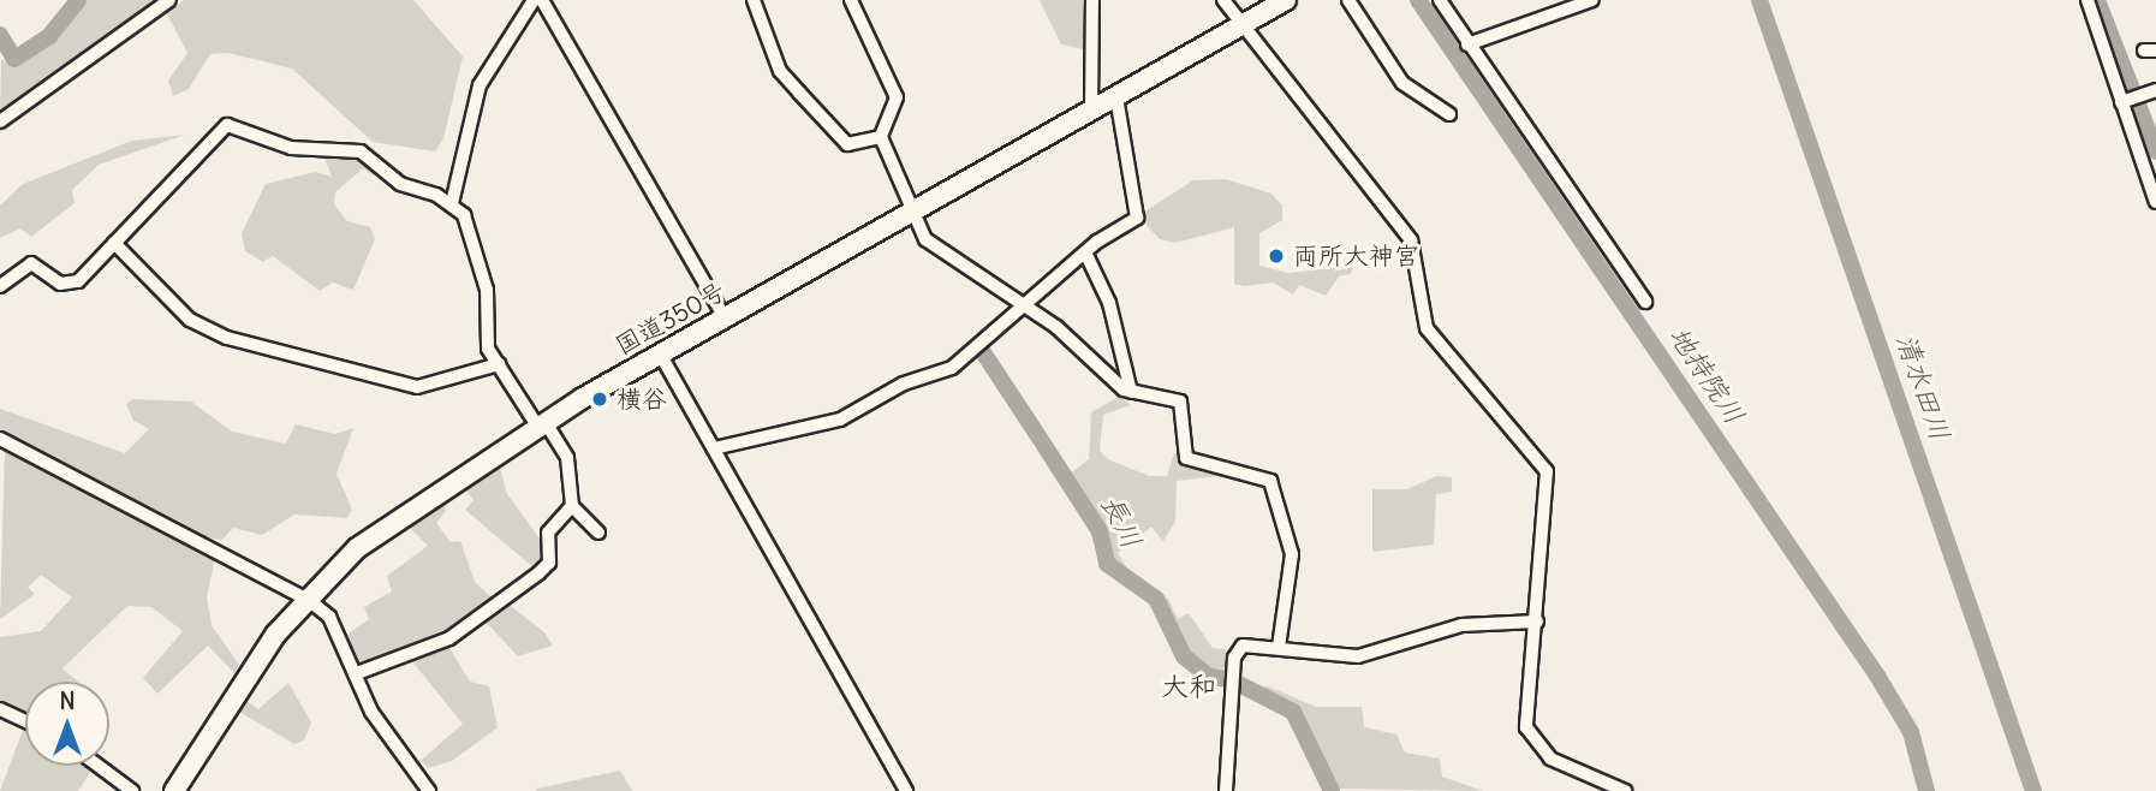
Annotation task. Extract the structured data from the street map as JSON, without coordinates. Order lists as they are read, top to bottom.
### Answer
{
  "streets": {
    "highway": ["国道350号"]
  },
  "districts": ["大和"],
  "water": ["地持院川", "清水田川", "長川"],
  "places": ["両所大神宮", "横谷"],
  "north": "top"
}
